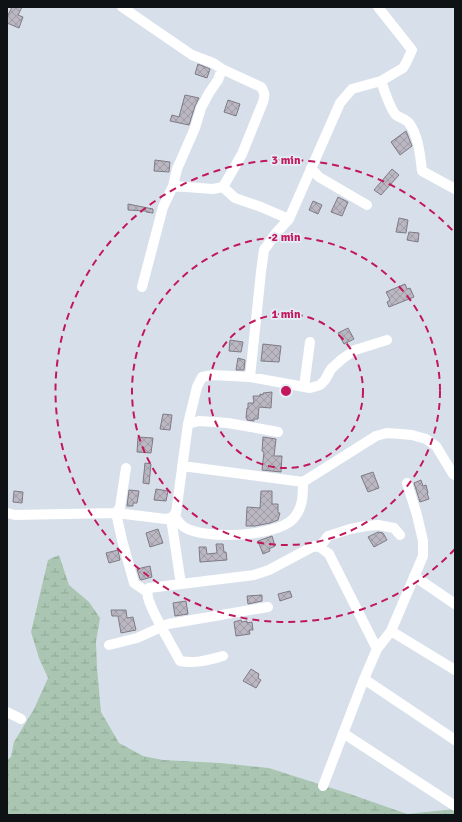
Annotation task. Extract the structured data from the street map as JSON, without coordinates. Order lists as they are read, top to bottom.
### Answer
{
  "rings": ["3 min", "2 min", "1 min"]
}
